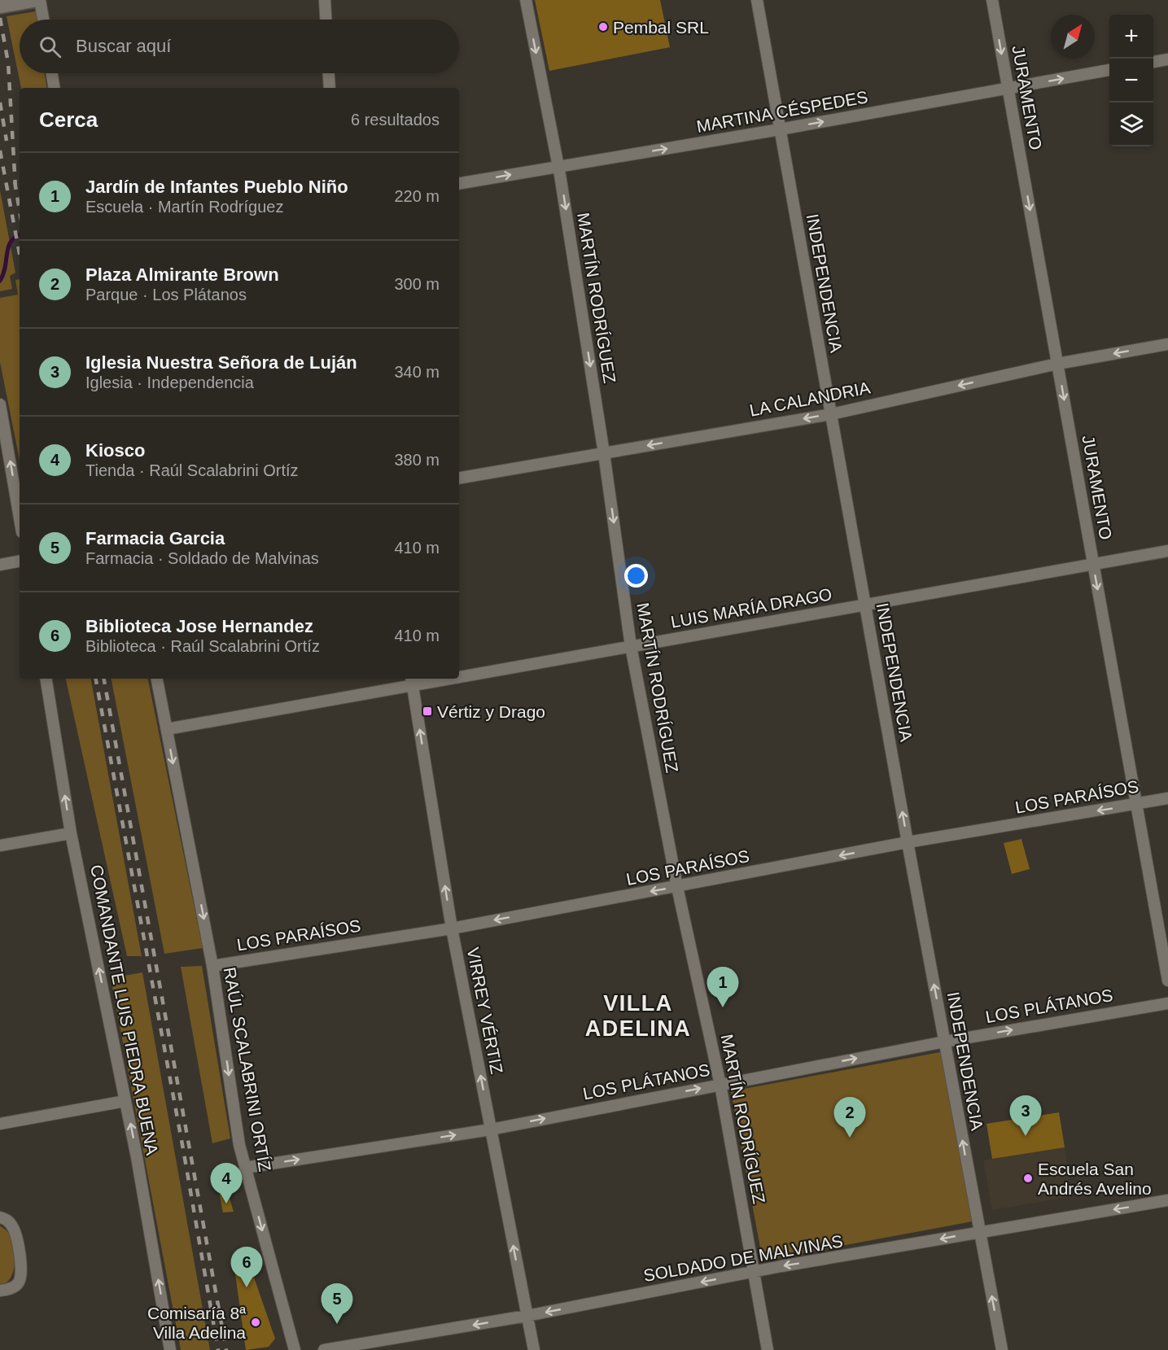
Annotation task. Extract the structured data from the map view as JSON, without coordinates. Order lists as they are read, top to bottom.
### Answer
{
  "streets": {
    "street": [
      "JURAMENTO",
      "MARTINA CÉSPEDES",
      "INDEPENDENCIA",
      "MARTÍN RODRÍGUEZ",
      "LA CALANDRIA",
      "LUIS MARÍA DRAGO",
      "LOS PARAÍSOS",
      "LOS PLÁTANOS",
      "COMANDANTE LUIS PIEDRA BUENA",
      "VIRREY VÉRTIZ",
      "RAÚL SCALABRINI ORTÍZ",
      "SOLDADO DE MALVINAS"
    ]
  },
  "crossings": [
    ["JURAMENTO", "MARTINA CÉSPEDES"],
    ["JURAMENTO", "LA CALANDRIA"],
    ["JURAMENTO", "LUIS MARÍA DRAGO"],
    ["JURAMENTO", "LOS PARAÍSOS"],
    ["MARTINA CÉSPEDES", "INDEPENDENCIA"],
    ["MARTINA CÉSPEDES", "MARTÍN RODRÍGUEZ"],
    ["INDEPENDENCIA", "LA CALANDRIA"],
    ["INDEPENDENCIA", "LUIS MARÍA DRAGO"],
    ["INDEPENDENCIA", "LOS PARAÍSOS"],
    ["INDEPENDENCIA", "LOS PLÁTANOS"],
    ["INDEPENDENCIA", "SOLDADO DE MALVINAS"],
    ["MARTÍN RODRÍGUEZ", "LA CALANDRIA"],
    ["MARTÍN RODRÍGUEZ", "LUIS MARÍA DRAGO"],
    ["MARTÍN RODRÍGUEZ", "LOS PARAÍSOS"],
    ["MARTÍN RODRÍGUEZ", "LOS PLÁTANOS"],
    ["MARTÍN RODRÍGUEZ", "SOLDADO DE MALVINAS"],
    ["LUIS MARÍA DRAGO", "VIRREY VÉRTIZ"],
    ["LUIS MARÍA DRAGO", "RAÚL SCALABRINI ORTÍZ"],
    ["LOS PARAÍSOS", "VIRREY VÉRTIZ"],
    ["LOS PARAÍSOS", "RAÚL SCALABRINI ORTÍZ"],
    ["LOS PLÁTANOS", "VIRREY VÉRTIZ"],
    ["LOS PLÁTANOS", "RAÚL SCALABRINI ORTÍZ"],
    ["VIRREY VÉRTIZ", "SOLDADO DE MALVINAS"]
  ],
  "one_way": [
    "JURAMENTO",
    "MARTINA CÉSPEDES",
    "INDEPENDENCIA",
    "MARTÍN RODRÍGUEZ",
    "LA CALANDRIA",
    "LOS PARAÍSOS",
    "LOS PLÁTANOS",
    "COMANDANTE LUIS PIEDRA BUENA",
    "VIRREY VÉRTIZ",
    "RAÚL SCALABRINI ORTÍZ",
    "SOLDADO DE MALVINAS"
  ],
  "districts": ["VILLA ADELINA"],
  "places": {
    "other": ["Pembal SRL", "Escuela San Andrés Avelino", "Comisaría 8ª Villa Adelina"],
    "transit": ["Vértiz y Drago"]
  },
  "north": "top right",
  "page": {
    "map_buttons": ["+", "−"],
    "search": "Buscar aquí",
    "heading": ["Cerca", "6 resultados"],
    "list": [
      {
        "mark": "1",
        "name": "Jardín de Infantes Pueblo Niño",
        "note": "Escuela · Martín Rodríguez",
        "value": "220 m"
      },
      {
        "mark": "2",
        "name": "Plaza Almirante Brown",
        "note": "Parque · Los Plátanos",
        "value": "300 m"
      },
      {
        "mark": "3",
        "name": "Iglesia Nuestra Señora de Luján",
        "note": "Iglesia · Independencia",
        "value": "340 m"
      },
      {
        "mark": "4",
        "name": "Kiosco",
        "note": "Tienda · Raúl Scalabrini Ortíz",
        "value": "380 m"
      },
      {
        "mark": "5",
        "name": "Farmacia Garcia",
        "note": "Farmacia · Soldado de Malvinas",
        "value": "410 m"
      },
      {
        "mark": "6",
        "name": "Biblioteca Jose Hernandez",
        "note": "Biblioteca · Raúl Scalabrini Ortíz",
        "value": "410 m"
      }
    ],
    "pins": [
      "1",
      "3",
      "2",
      "4",
      "6",
      "5"
    ]
  }
}
